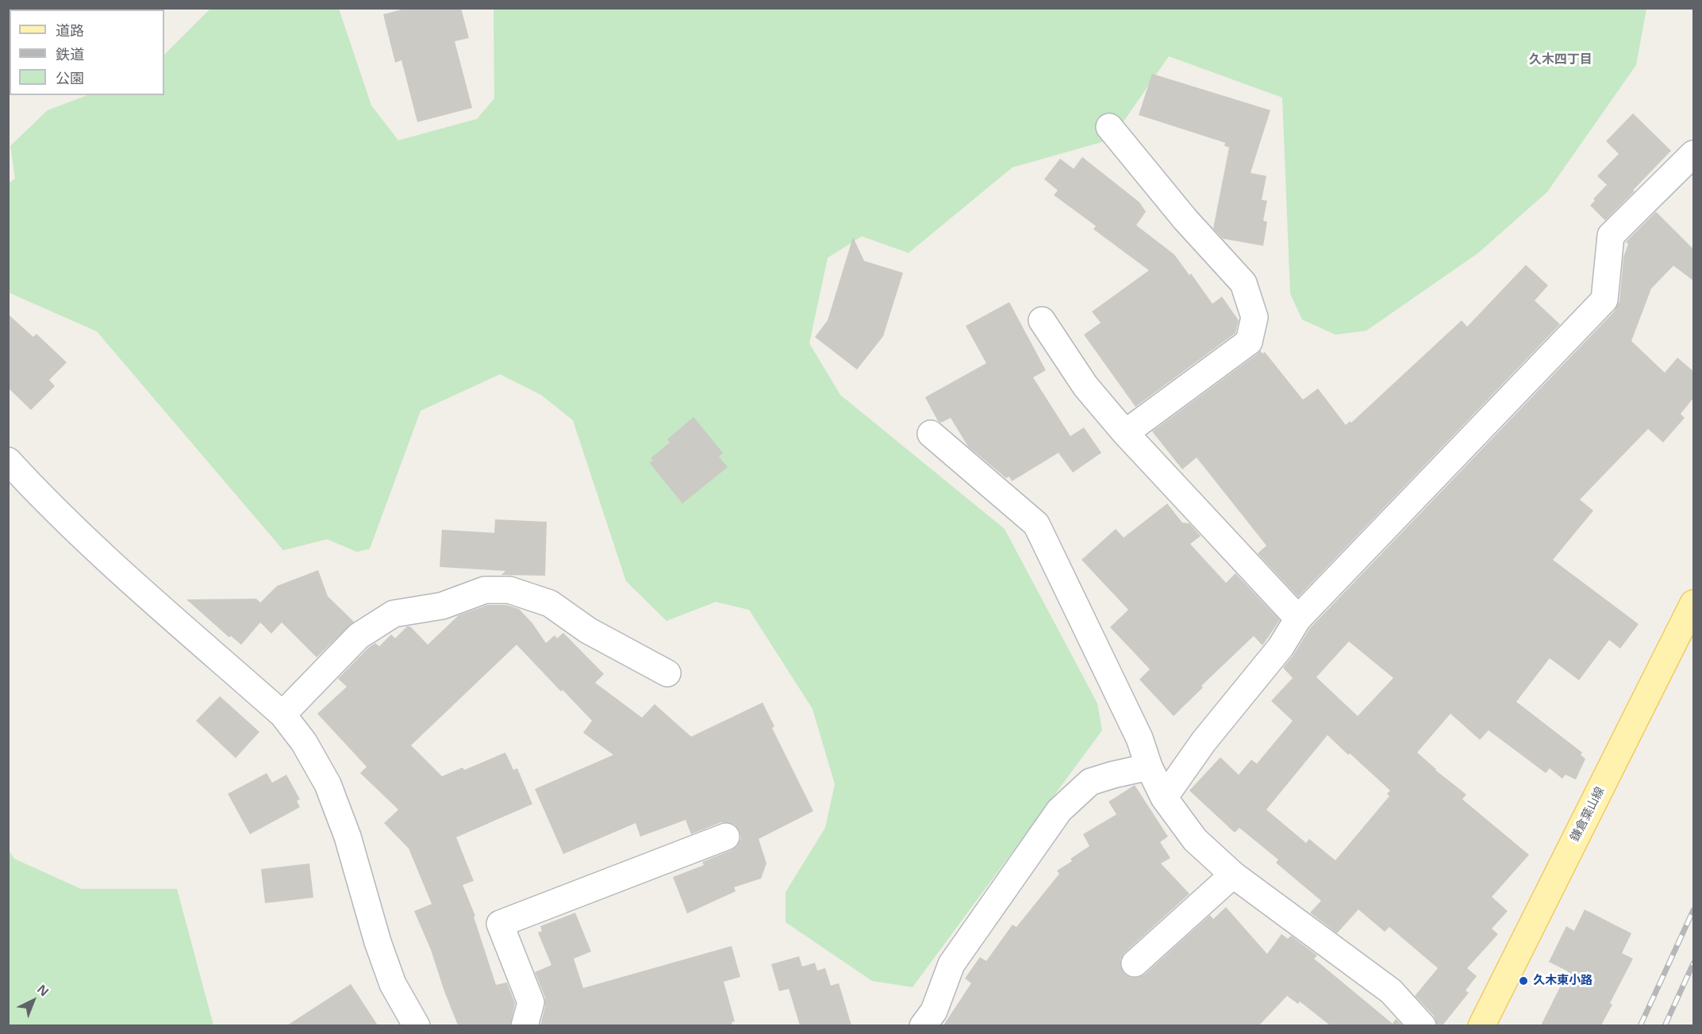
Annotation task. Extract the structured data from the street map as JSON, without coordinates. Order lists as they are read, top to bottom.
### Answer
{
  "streets": {
    "main road": ["鎌倉葉山線"]
  },
  "districts": ["久木四丁目"],
  "places": ["久木東小路"],
  "legend": ["道路", "鉄道", "公園"],
  "north": "top right"
}
